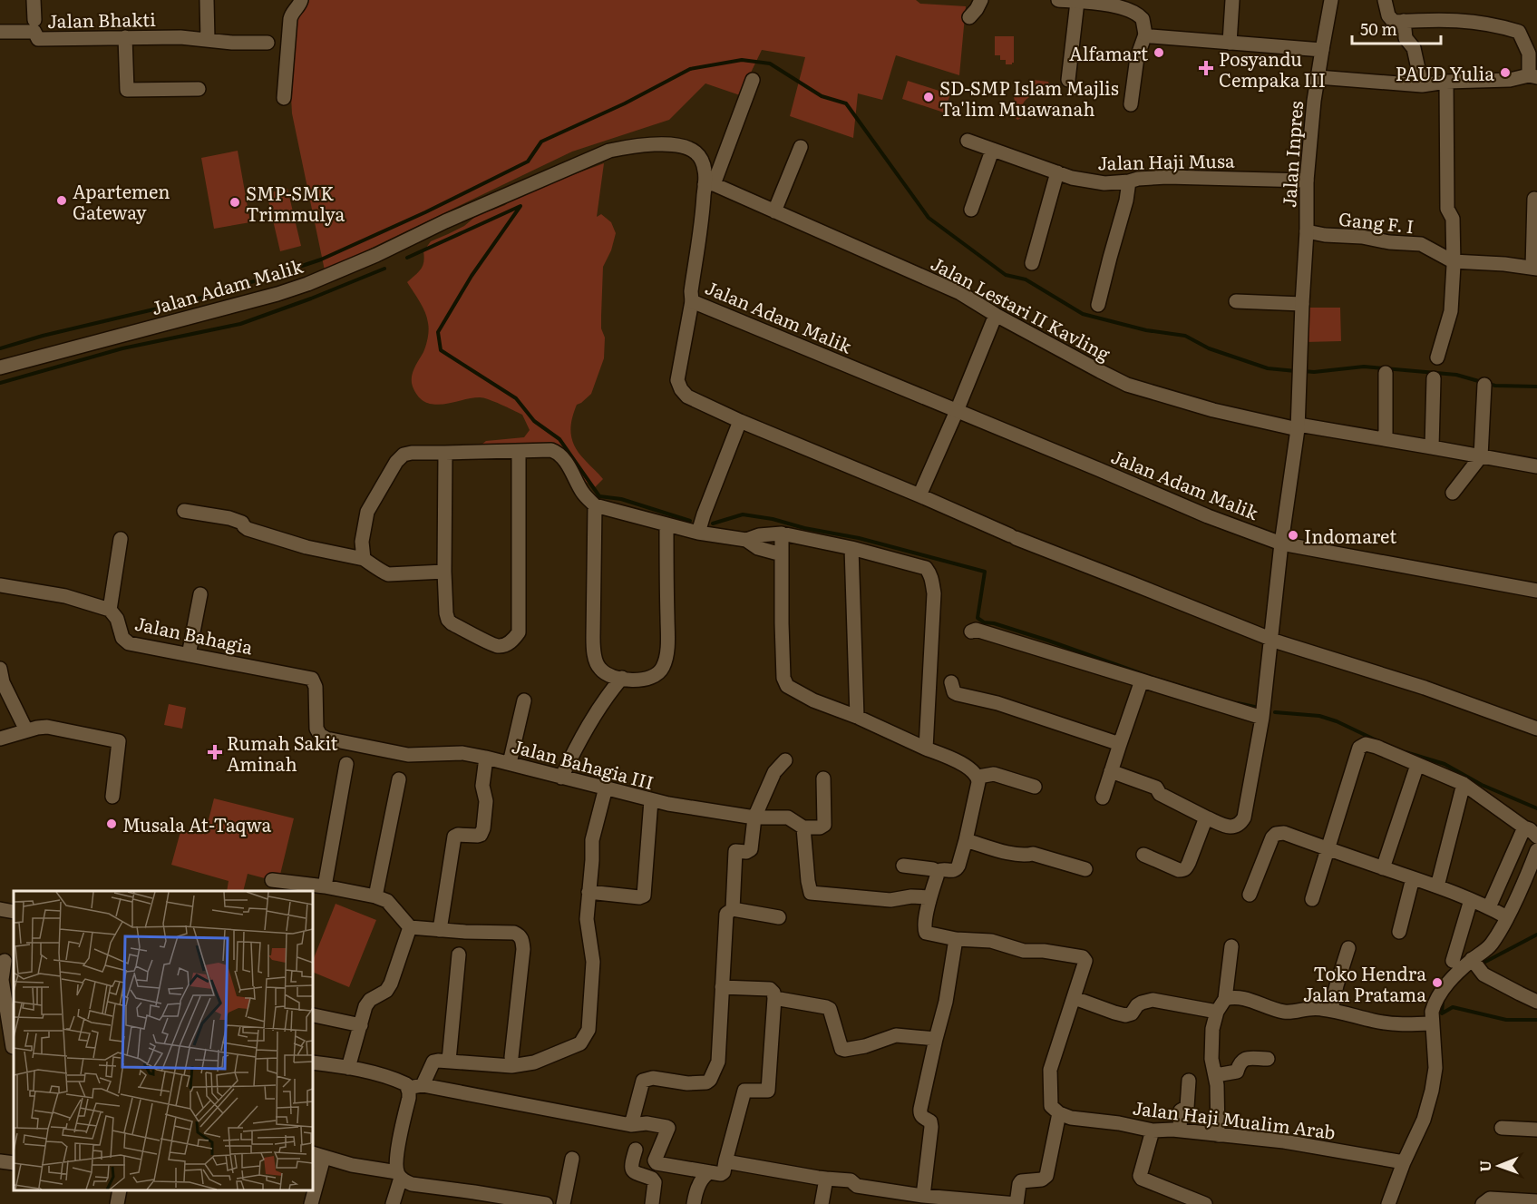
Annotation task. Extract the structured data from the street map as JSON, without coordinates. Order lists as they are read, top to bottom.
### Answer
{
  "streets": {
    "street": [
      "Jalan Bhakti",
      "Jalan Inpres",
      "Jalan Haji Musa",
      "Gang F. I",
      "Jalan Adam Malik",
      "Jalan Lestari II Kavling",
      "Jalan Bahagia",
      "Jalan Bahagia III",
      "Jalan Haji Mualim Arab"
    ]
  },
  "crossings": [
    ["Jalan Inpres", "Jalan Haji Musa"],
    ["Jalan Inpres", "Gang F. I"],
    ["Jalan Inpres", "Jalan Adam Malik"],
    ["Jalan Inpres", "Jalan Lestari II Kavling"],
    ["Jalan Adam Malik", "Jalan Lestari II Kavling"],
    ["Jalan Bahagia", "Jalan Bahagia III"]
  ],
  "places": {
    "other": [
      "Alfamart",
      "PAUD Yulia",
      "SD-SMP Islam Majlis Ta'lim Muawanah",
      "Apartemen Gateway",
      "SMP-SMK Trimmulya",
      "Indomaret",
      "Musala At-Taqwa",
      "Toko Hendra Jalan Pratama"
    ],
    "health": ["Posyandu Cempaka III", "Rumah Sakit Aminah"]
  },
  "scale_bar": "50 m",
  "north": "left"
}
